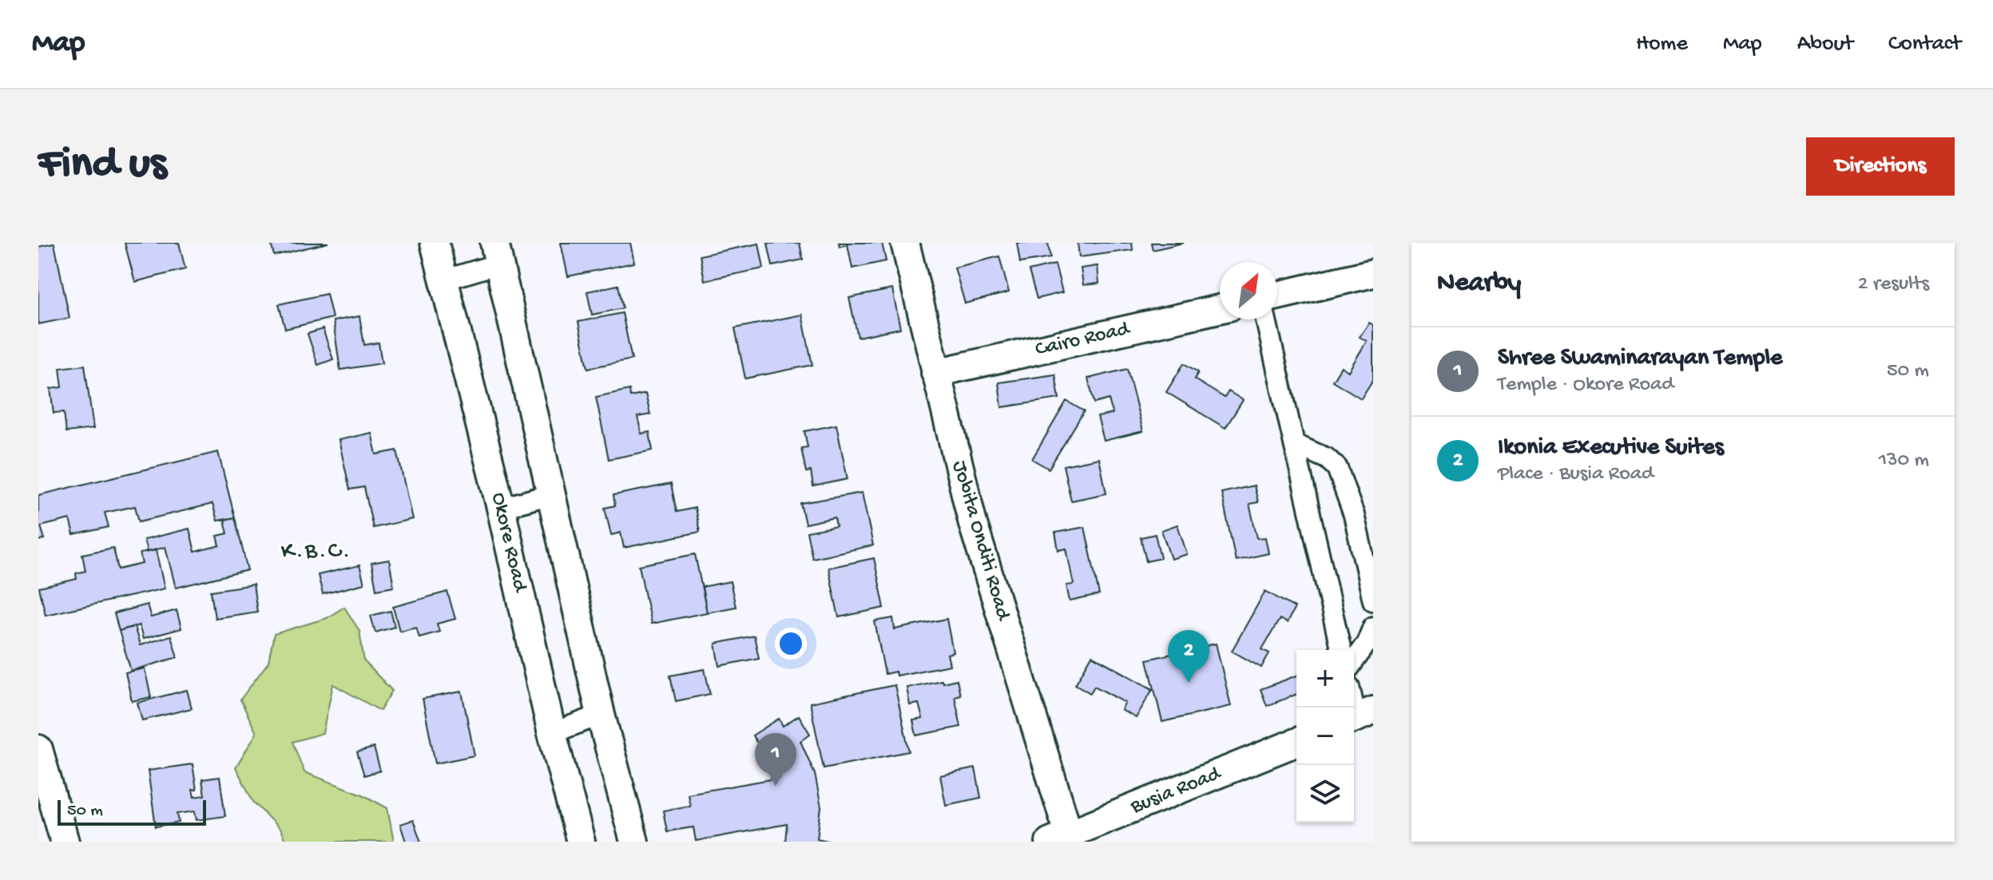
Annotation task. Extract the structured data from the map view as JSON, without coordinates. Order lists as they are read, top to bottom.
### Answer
{
  "streets": {
    "street": [
      "Cairo Road",
      "Jobita Onditi Road",
      "Okore Road",
      "Busia Road"
    ]
  },
  "crossings": [
    ["Cairo Road", "Jobita Onditi Road"],
    ["Jobita Onditi Road", "Busia Road"]
  ],
  "districts": ["K.B.C."],
  "scale_bar": "50 m",
  "north": "top right",
  "page": {
    "header": "Map",
    "nav": [
      "Home",
      "Map",
      "About",
      "Contact"
    ],
    "buttons": "Directions",
    "title": "Find us",
    "heading": ["Nearby", "2 results"],
    "list": [
      {
        "mark": "1",
        "name": "Shree Swaminarayan Temple",
        "note": "Temple · Okore Road",
        "value": "50 m"
      },
      {
        "mark": "2",
        "name": "Ikonia Executive Suites",
        "note": "Place · Busia Road",
        "value": "130 m"
      }
    ],
    "pins": ["2", "1"],
    "map_buttons": ["+", "−"],
    "scale": "50 m"
  }
}
